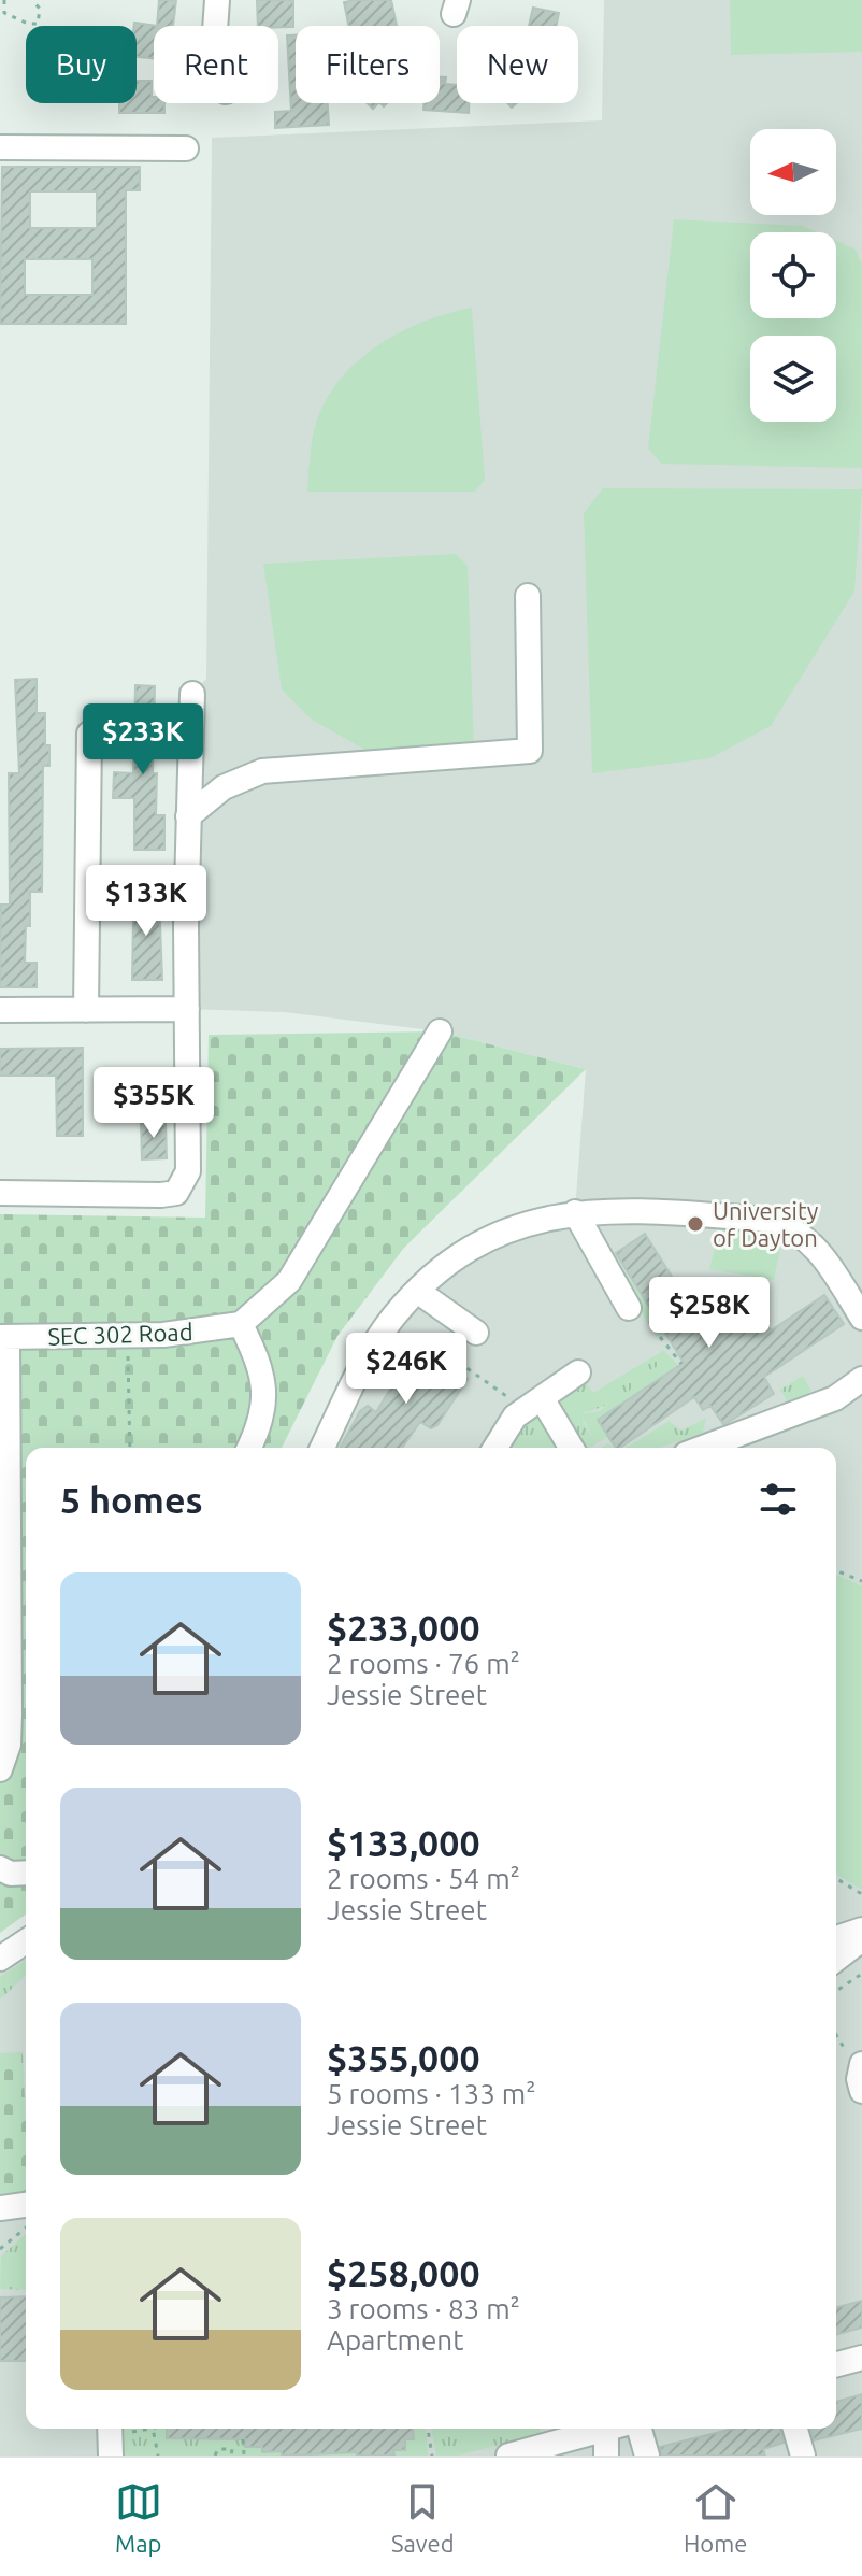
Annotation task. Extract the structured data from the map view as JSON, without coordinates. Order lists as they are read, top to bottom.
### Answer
{
  "streets": {
    "street": ["SEC 302 Road"]
  },
  "places": ["University of Dayton"],
  "north": "left",
  "page": {
    "chip": [
      "Buy",
      "Rent",
      "Filters",
      "New"
    ],
    "price": [
      "$233K",
      "$133K",
      "$355K",
      "$258K",
      "$246K"
    ],
    "heading": "5 homes",
    "list": [
      {
        "name": "$233,000",
        "note": "2 rooms · 76 m² · Jessie Street"
      },
      {
        "name": "$133,000",
        "note": "2 rooms · 54 m² · Jessie Street"
      },
      {
        "name": "$355,000",
        "note": "5 rooms · 133 m² · Jessie Street"
      },
      {
        "name": "$258,000",
        "note": "3 rooms · 83 m² · Apartment"
      }
    ],
    "tabs": ["Map", "Saved", "Home"]
  }
}
